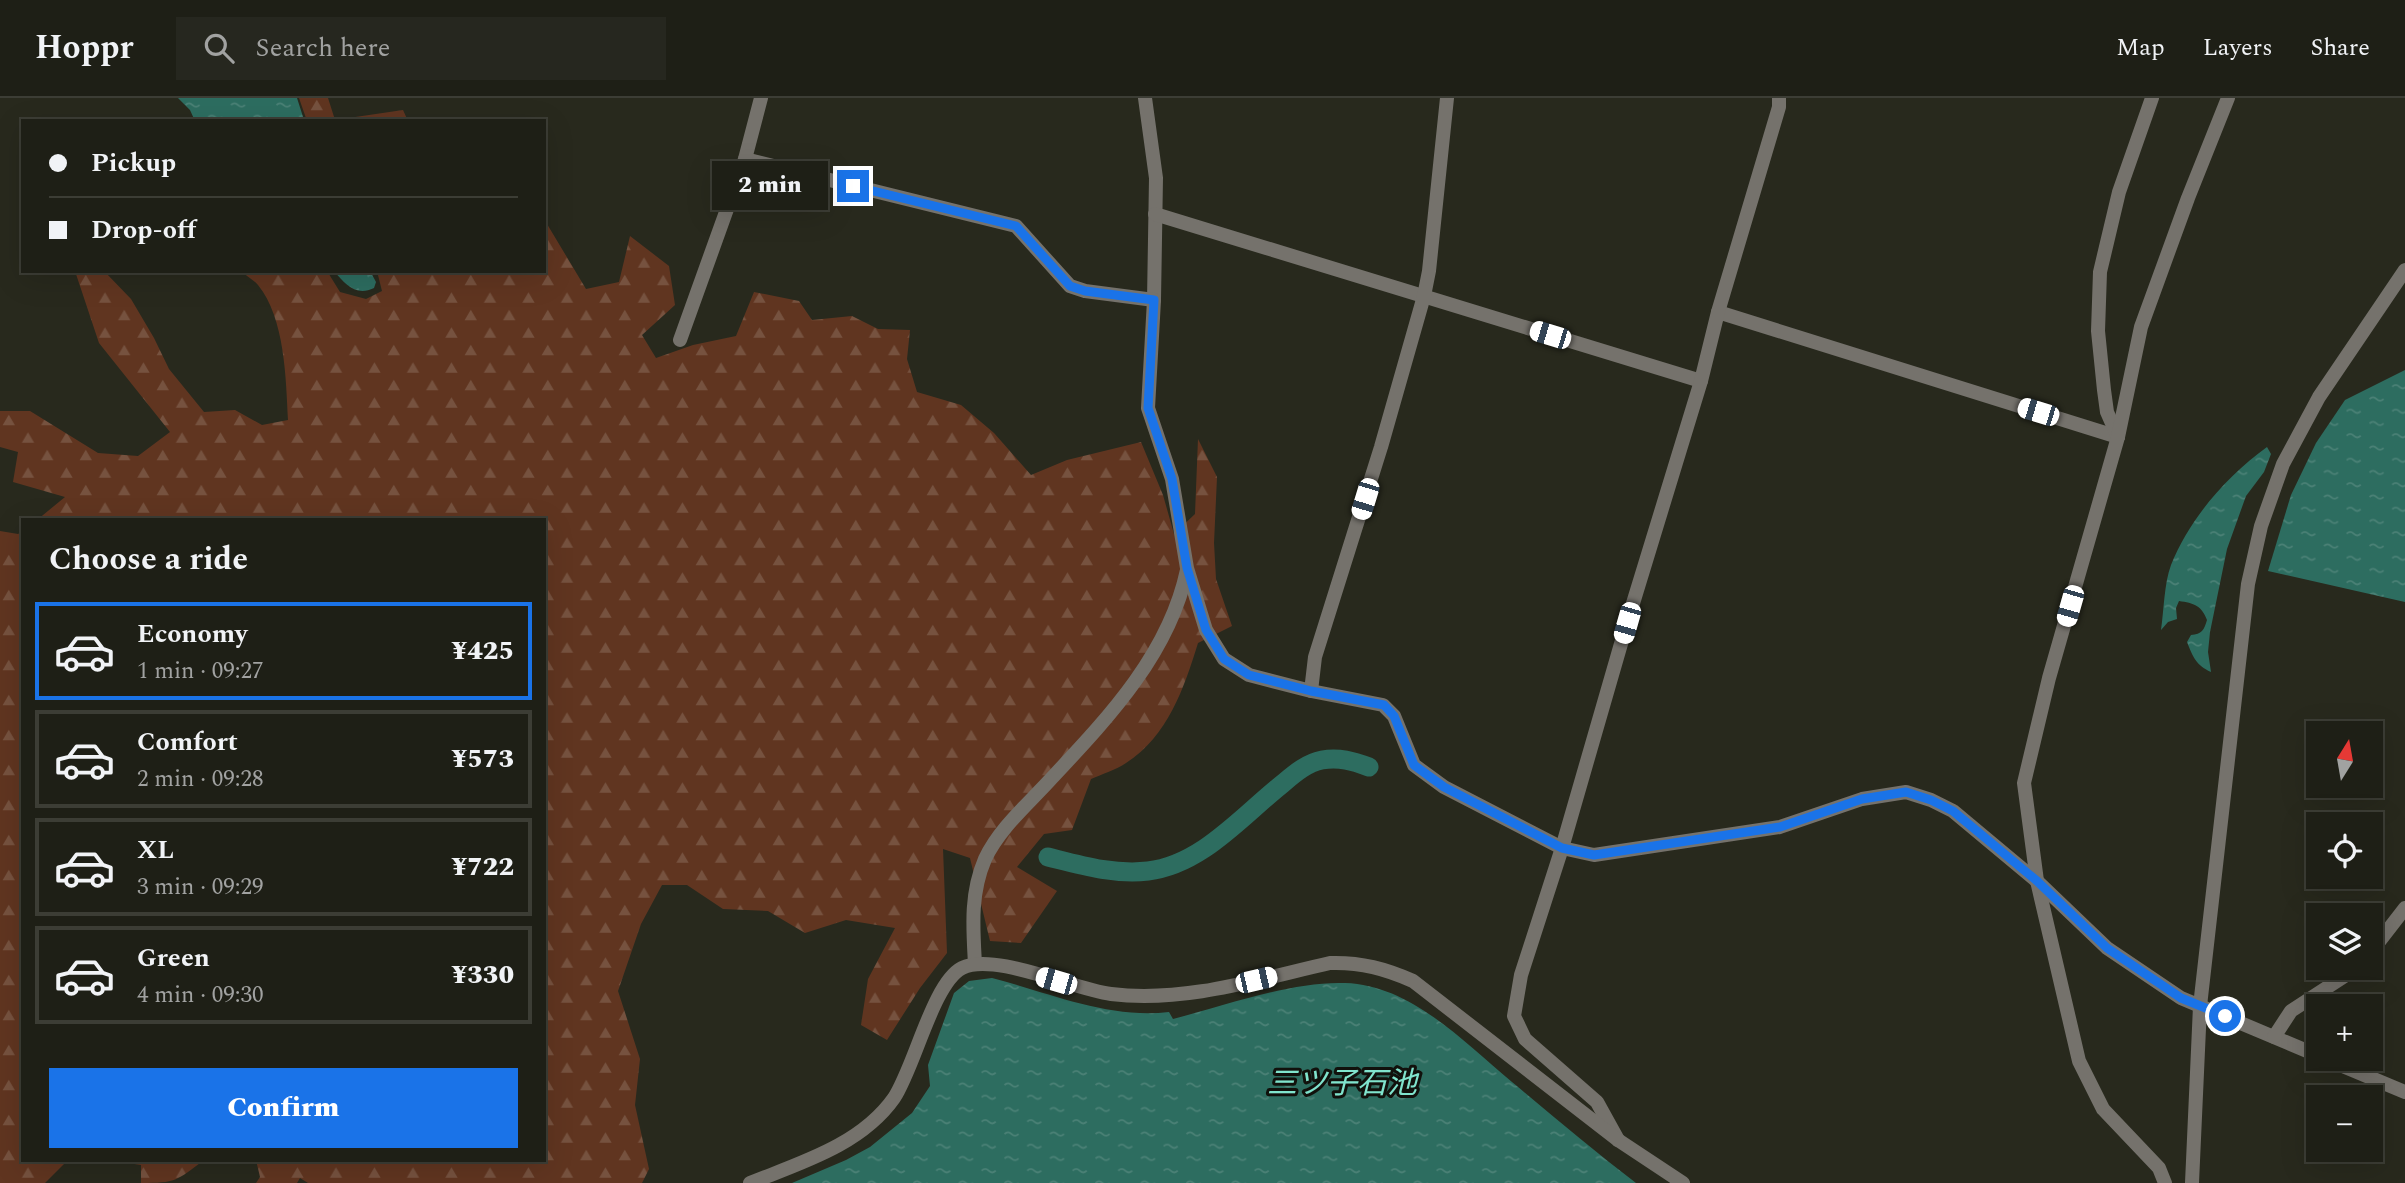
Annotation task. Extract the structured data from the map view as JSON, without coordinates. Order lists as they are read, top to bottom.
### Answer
{
  "water": ["三ツ子石池"],
  "north": "top",
  "page": {
    "header": "Hoppr",
    "search": "Search here",
    "nav": ["Map", "Layers", "Share"],
    "banner": ["Pickup", "Drop-off"],
    "bubble": "2 min",
    "heading": "Choose a ride",
    "list": [
      {
        "name": "Economy",
        "note": "1 min · 09:27",
        "value": "¥425"
      },
      {
        "name": "Comfort",
        "note": "2 min · 09:28",
        "value": "¥573"
      },
      {
        "name": "XL",
        "note": "3 min · 09:29",
        "value": "¥722"
      },
      {
        "name": "Green",
        "note": "4 min · 09:30",
        "value": "¥330"
      }
    ],
    "map_buttons": ["+", "−"],
    "buttons": "Confirm"
  }
}
